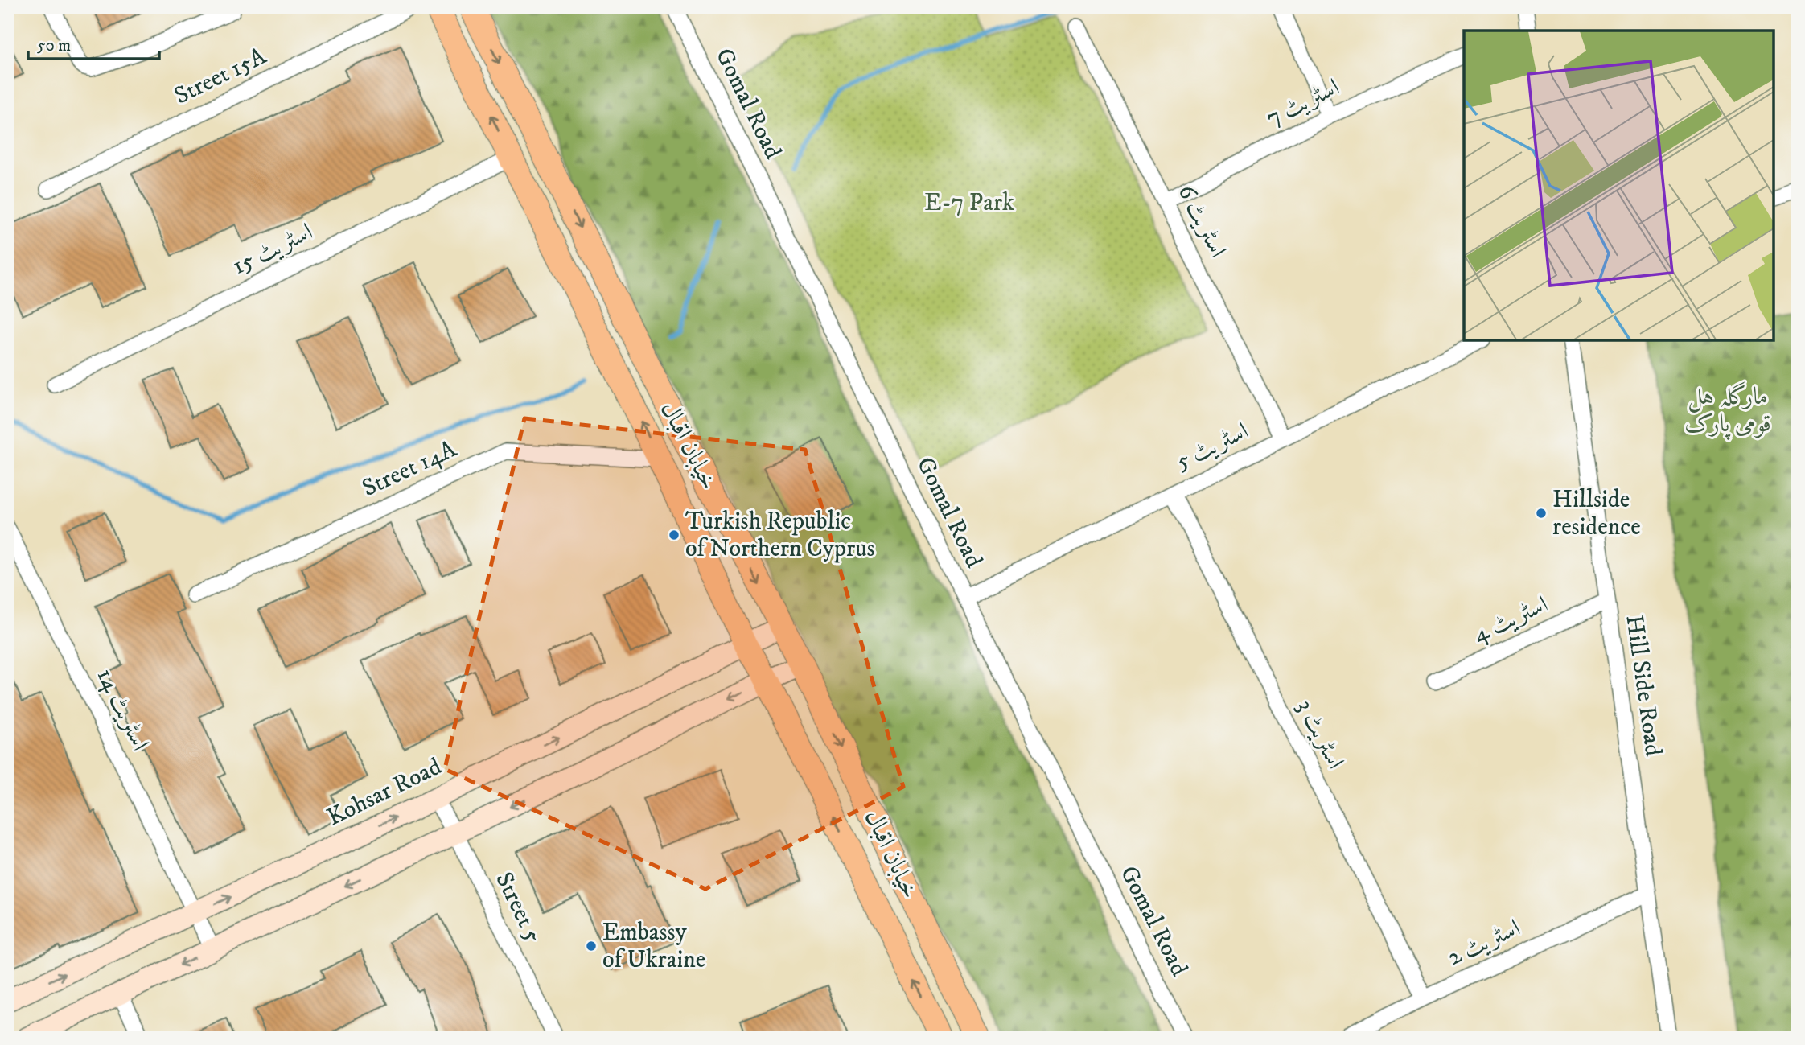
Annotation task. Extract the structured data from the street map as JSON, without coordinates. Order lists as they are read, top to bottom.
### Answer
{
  "streets": {
    "main road": ["خیابان اقبال"],
    "street": [
      "Street 15A",
      "اسٹریٹ 7",
      "Gomal Road",
      "اسٹریٹ 6",
      "اسٹریٹ 15",
      "اسٹریٹ 5",
      "Street 14A",
      "اسٹریٹ 4",
      "Hill Side Road",
      "اسٹریٹ 14",
      "اسٹریٹ 3",
      "Kohsar Road",
      "Street 5",
      "اسٹریٹ 2"
    ]
  },
  "crossings": [
    ["اسٹریٹ 7", "اسٹریٹ 6"],
    ["Gomal Road", "اسٹریٹ 5"],
    ["اسٹریٹ 6", "اسٹریٹ 5"],
    ["اسٹریٹ 15", "خیابان اقبال"],
    ["خیابان اقبال", "Street 14A"],
    ["خیابان اقبال", "Kohsar Road"],
    ["اسٹریٹ 5", "اسٹریٹ 3"],
    ["اسٹریٹ 4", "Hill Side Road"],
    ["Hill Side Road", "اسٹریٹ 2"],
    ["اسٹریٹ 14", "Kohsar Road"],
    ["اسٹریٹ 3", "اسٹریٹ 2"],
    ["Kohsar Road", "Street 5"]
  ],
  "parks": ["E-7 Park", "مارگلہ ہل قومی پارک"],
  "places": ["Hillside residence", "Turkish Republic of Northern Cyprus", "Embassy of Ukraine"],
  "scale_bar": "50 m"
}
